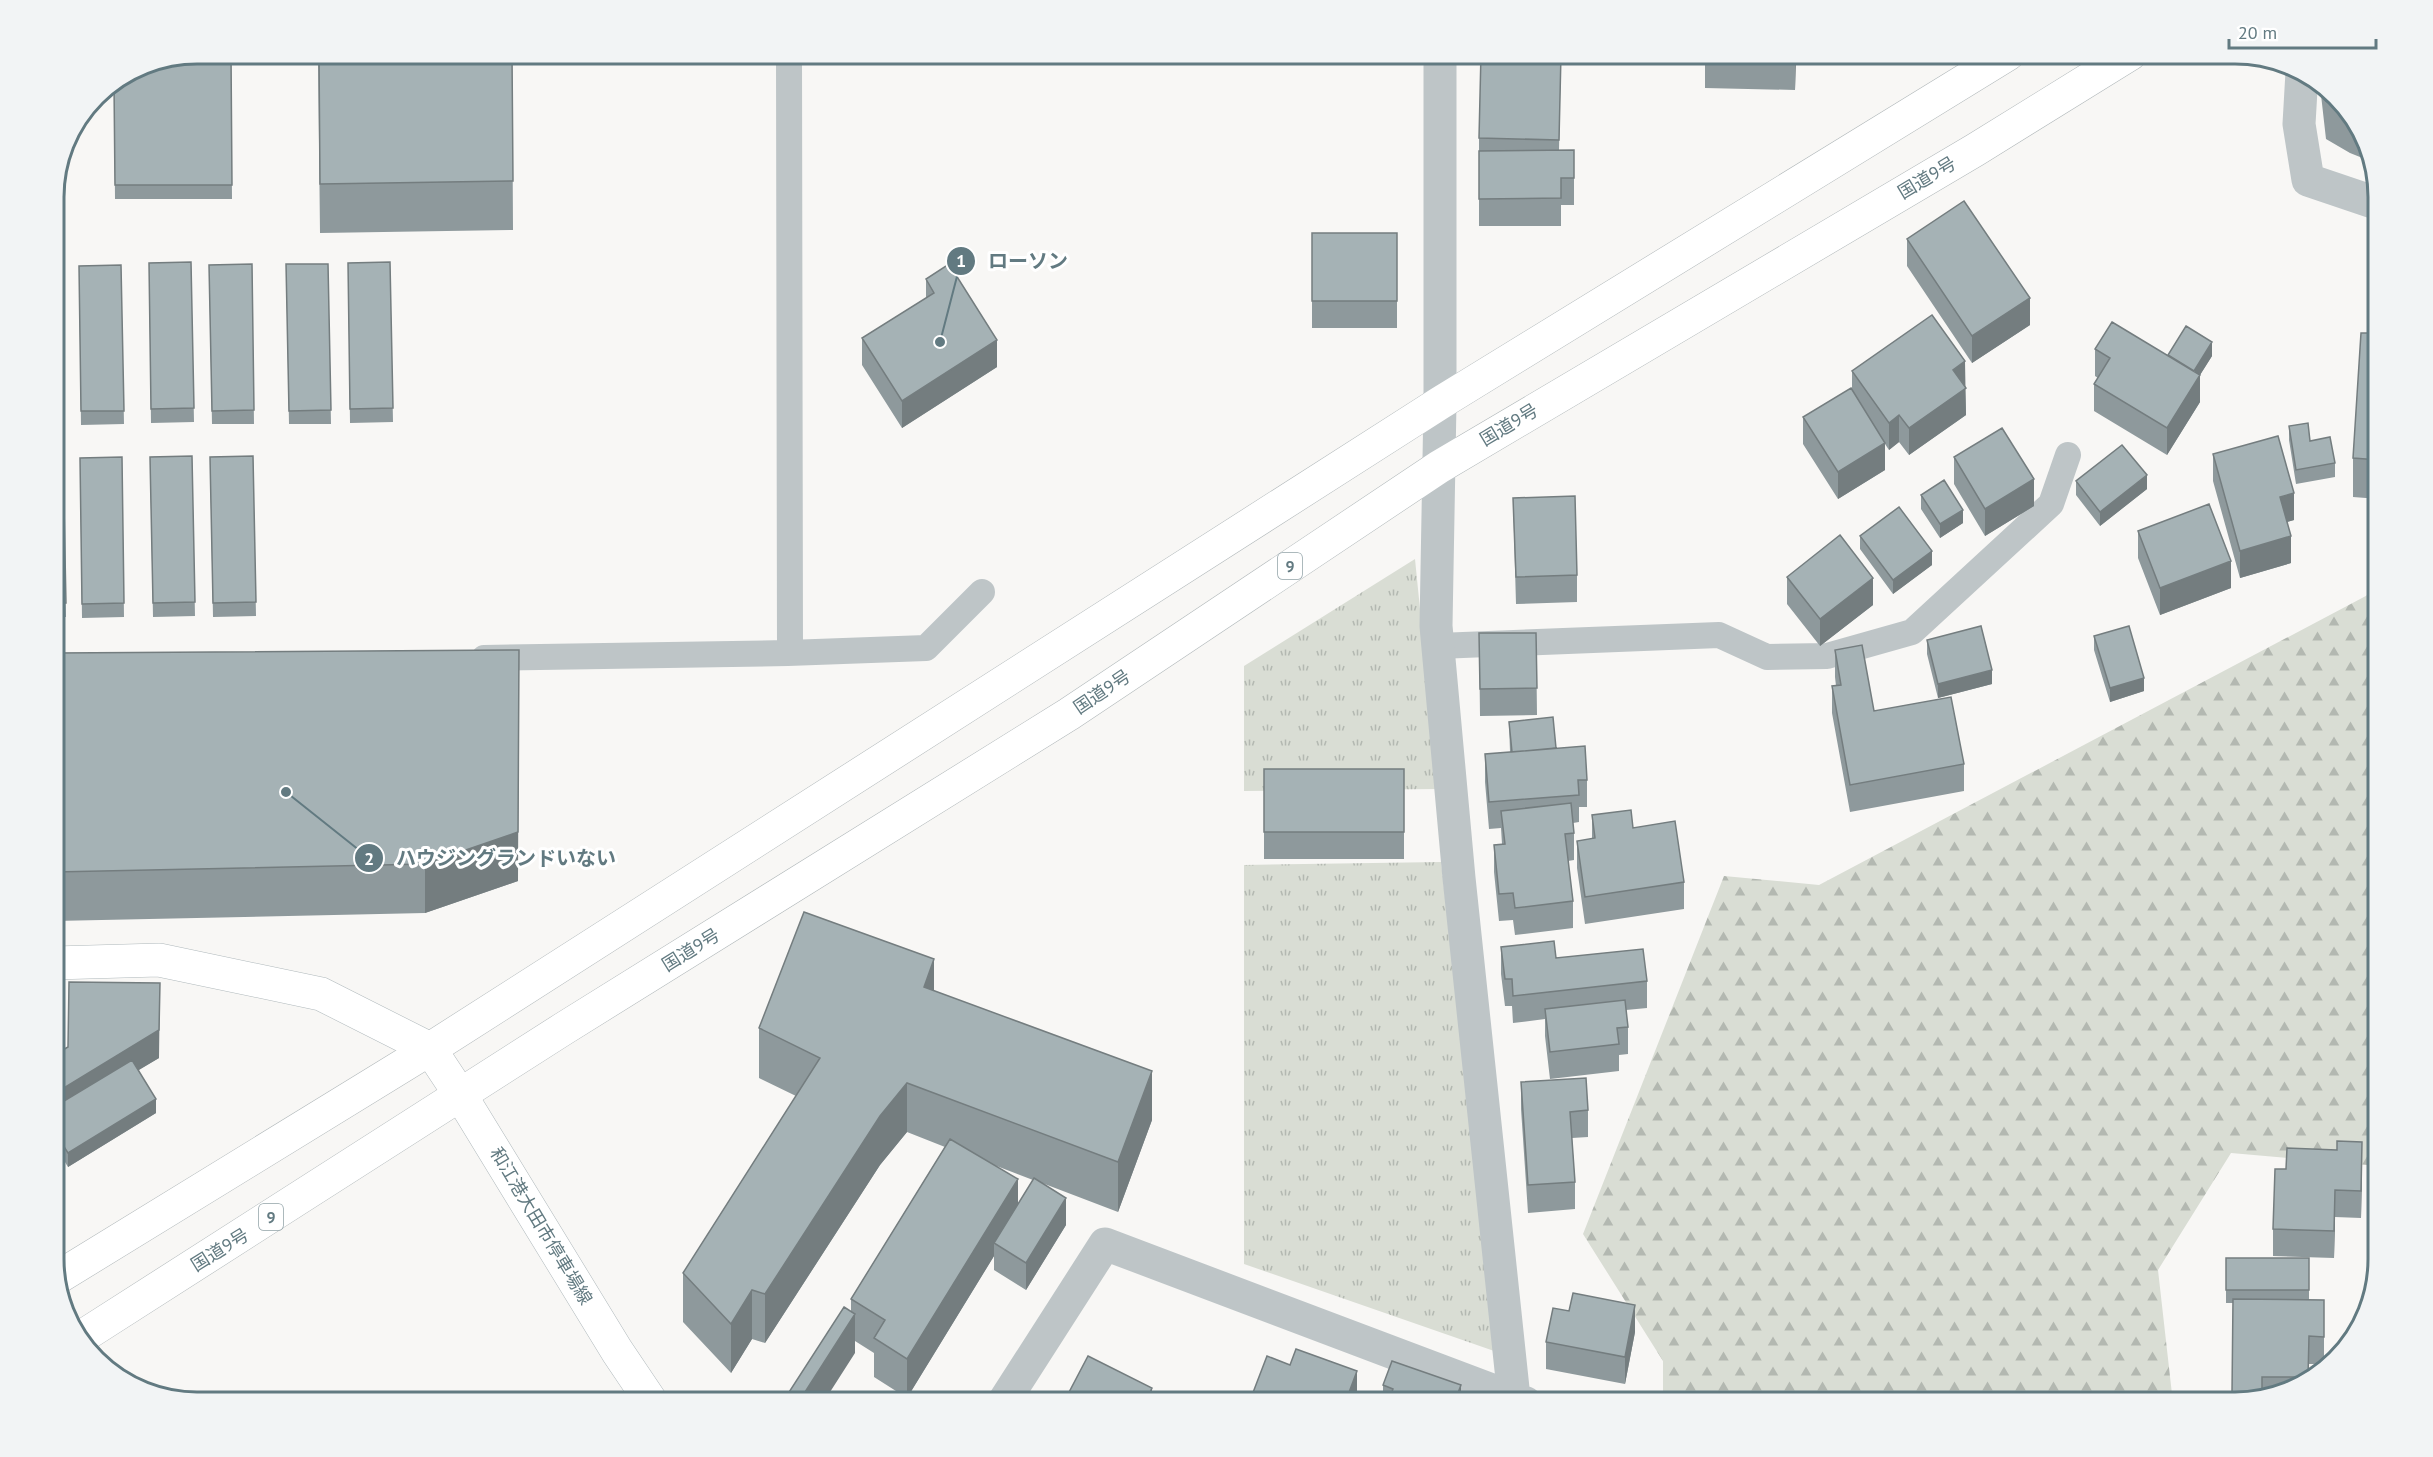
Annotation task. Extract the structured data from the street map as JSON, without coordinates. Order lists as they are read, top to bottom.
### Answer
{
  "streets": {
    "main road": ["国道9号", "9", "和江港大田市停車場線"]
  },
  "crossings": [
    ["国道9号", "和江港大田市停車場線"]
  ],
  "places": ["ローソン", "ハウジングランドいない"],
  "scale_bar": "20 m"
}
